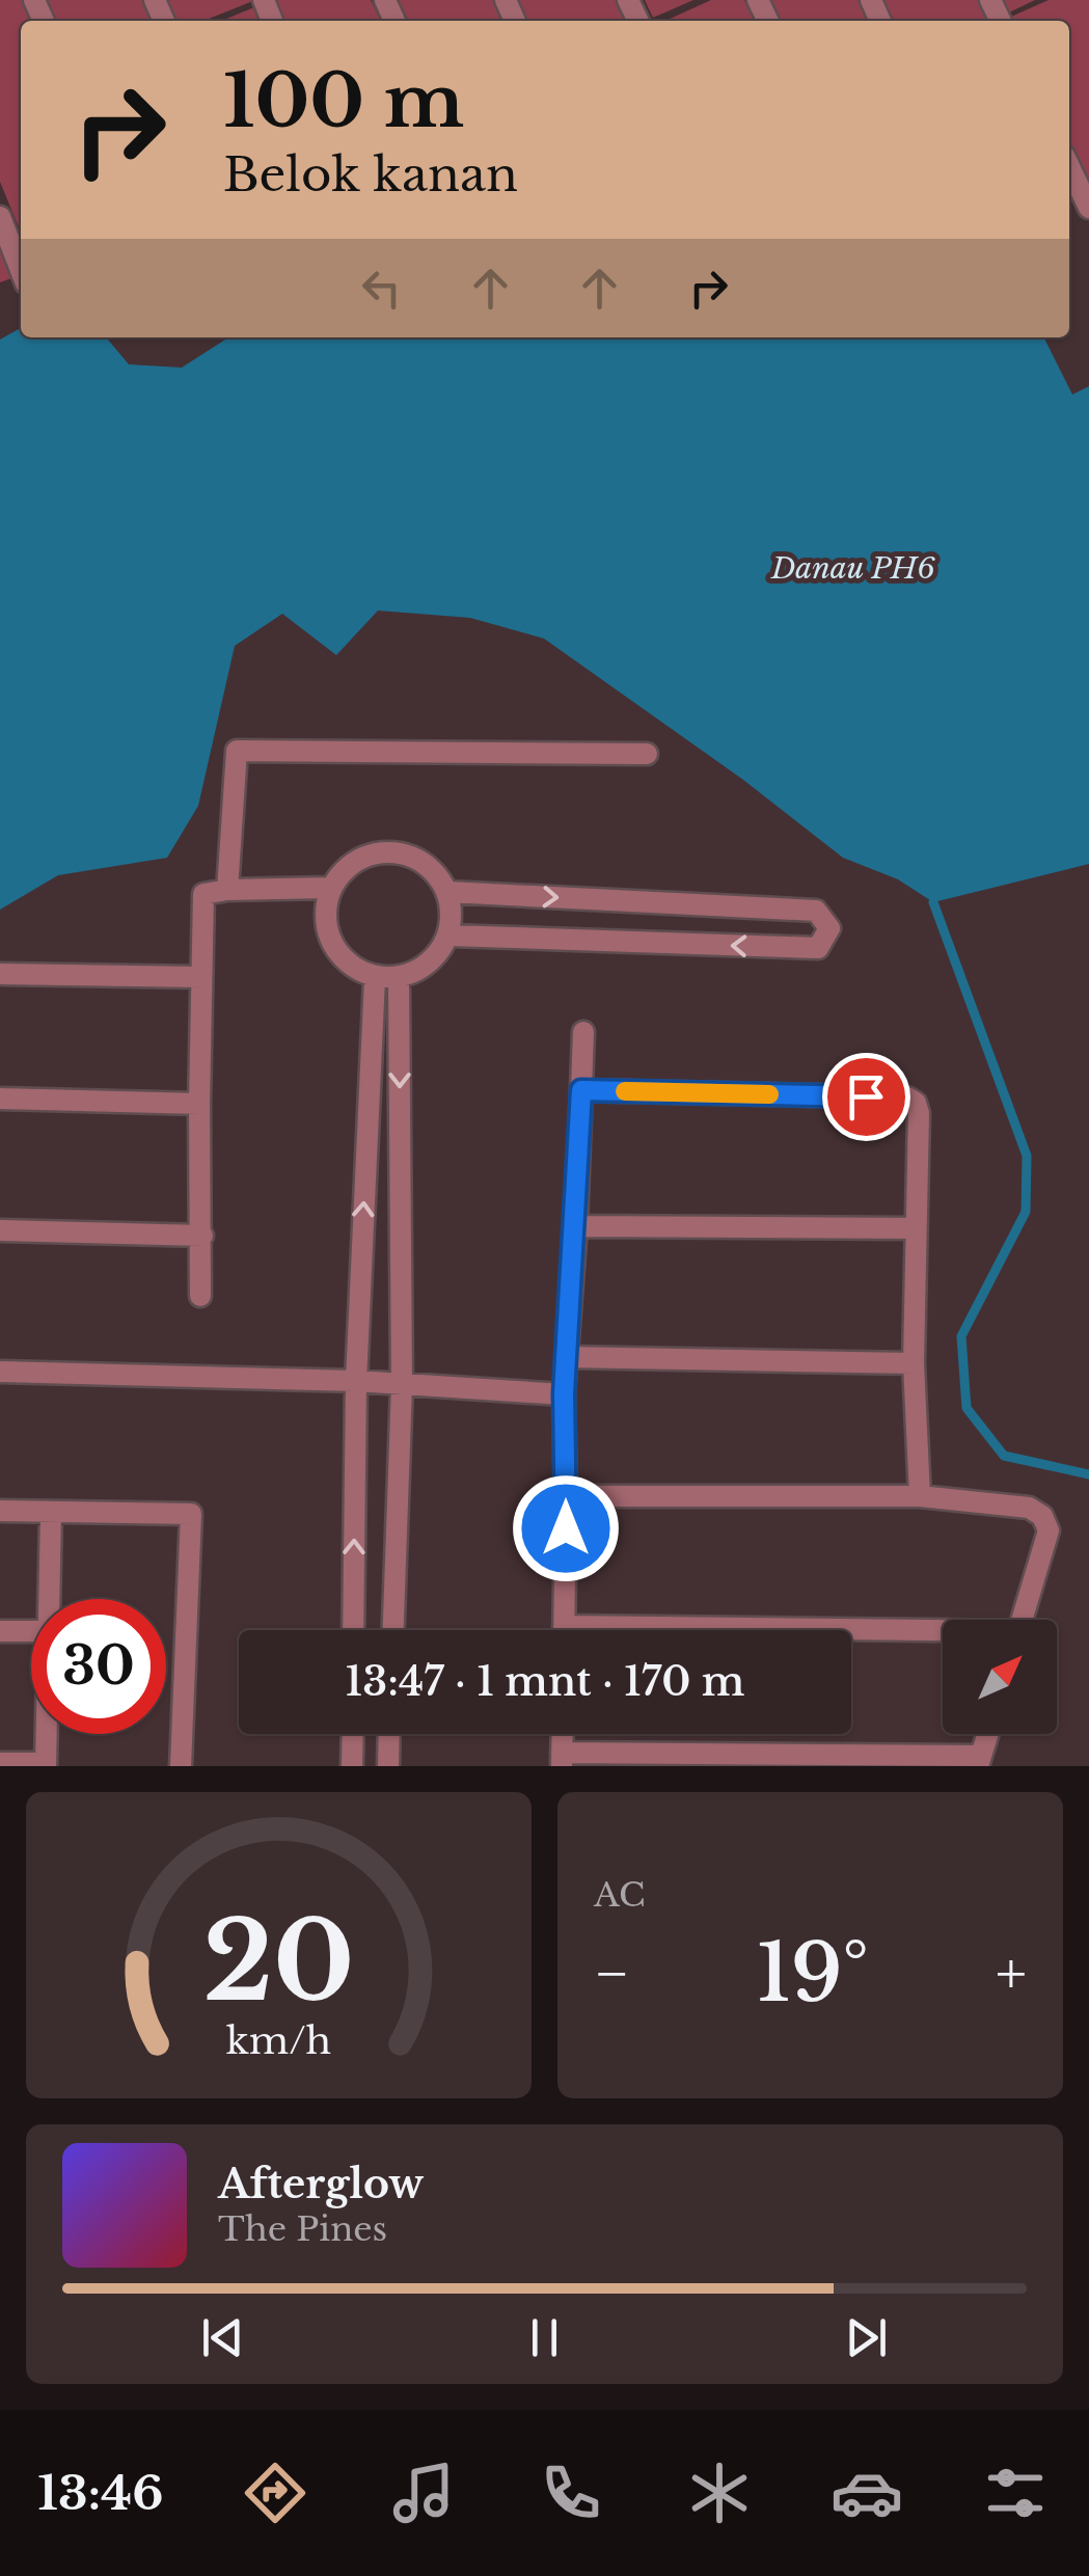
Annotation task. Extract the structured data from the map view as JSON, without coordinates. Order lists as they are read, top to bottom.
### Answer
{
  "water": ["Danau PH6"],
  "north": "top right",
  "page": {
    "turn": ["100 m", "Belok kanan"],
    "limit": "30",
    "trip": "13:47 · 1 mnt · 170 m",
    "tile": "AC",
    "heat": ["−", "19°", "+"],
    "song": ["Afterglow", "The Pines"],
    "tabs": "13:46",
    "gauge": ["20", "km/h"]
  }
}
